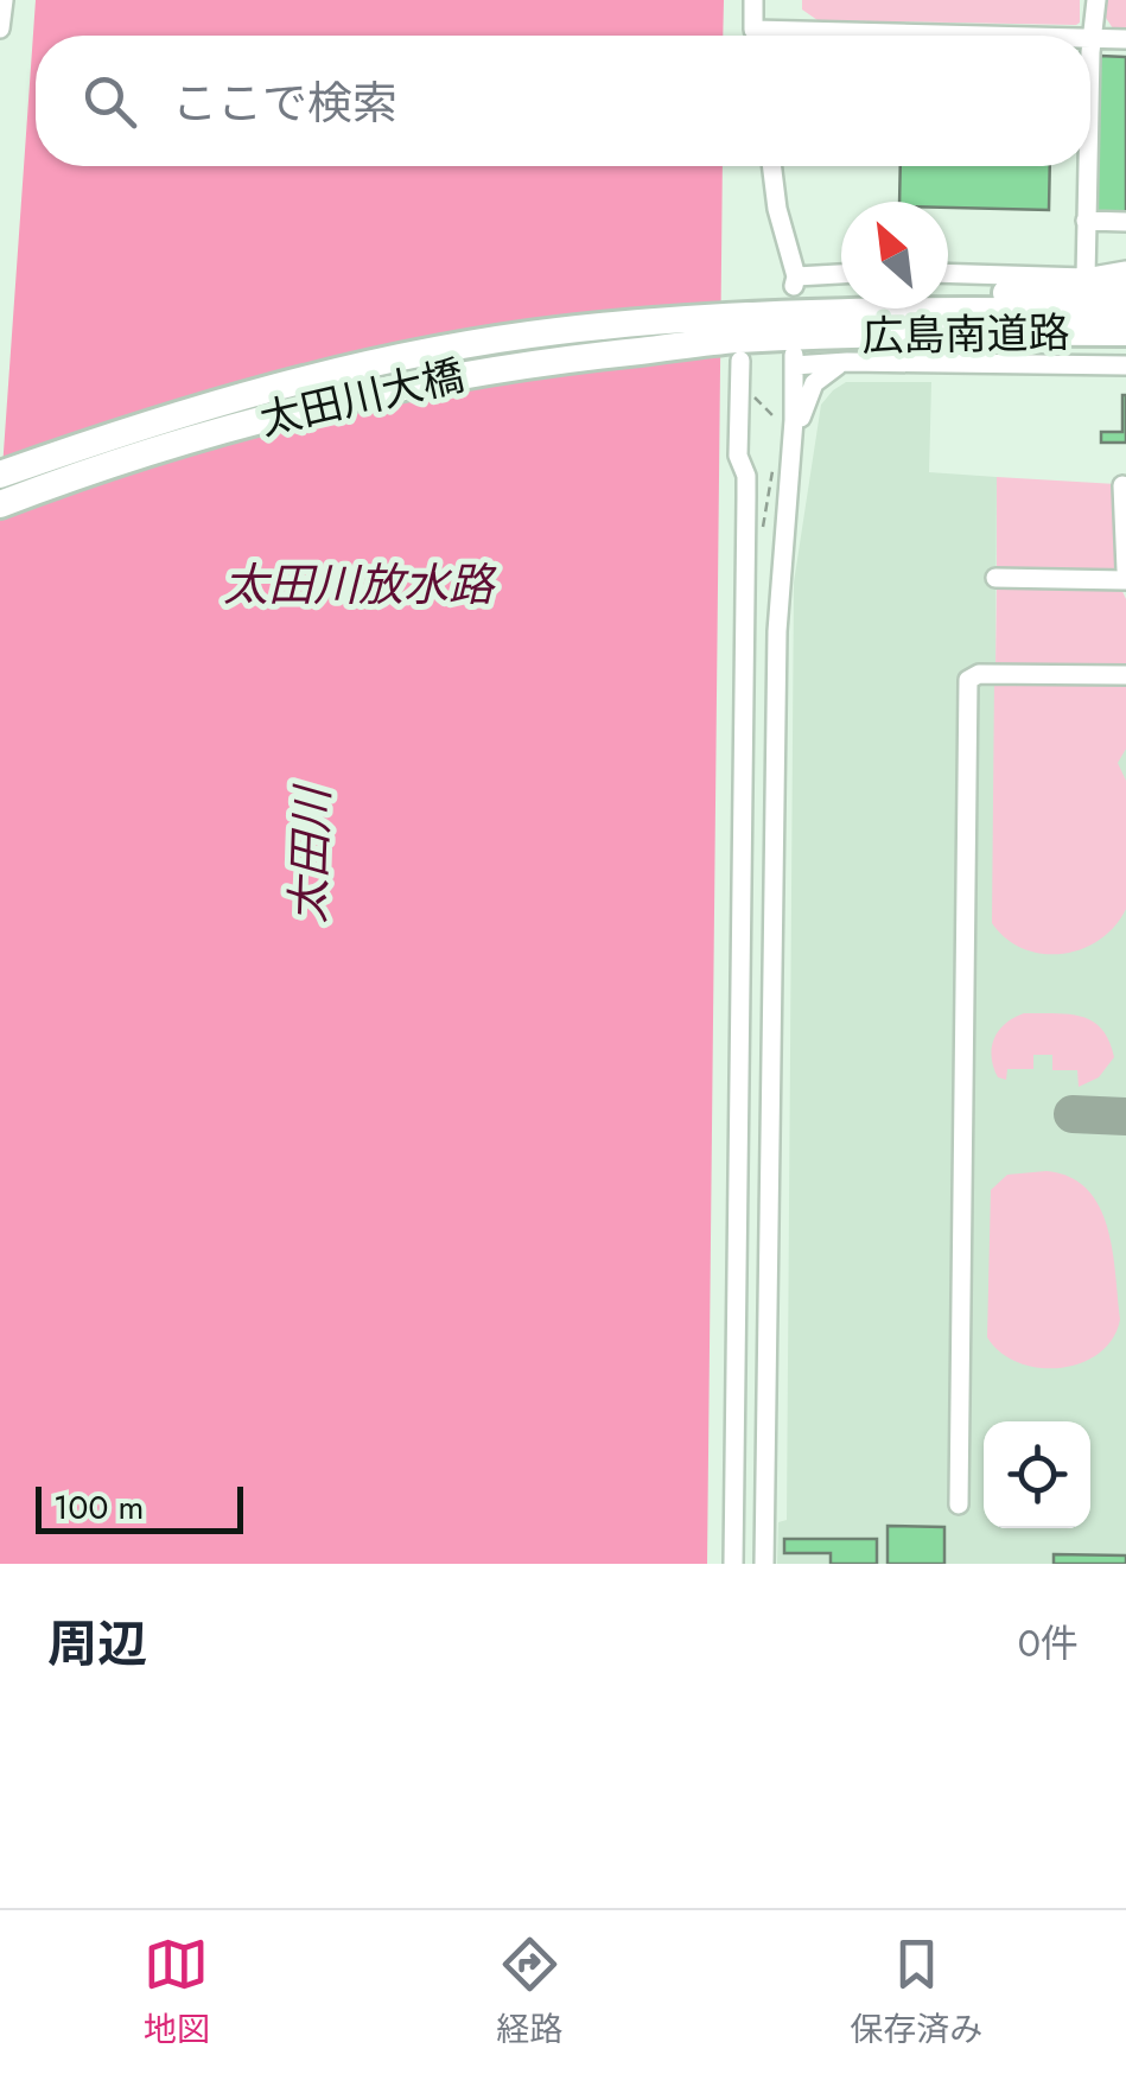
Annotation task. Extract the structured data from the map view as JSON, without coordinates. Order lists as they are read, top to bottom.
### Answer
{
  "streets": {
    "highway": ["広島南道路", "太田川大橋"]
  },
  "crossings": [
    ["広島南道路", "太田川大橋"]
  ],
  "water": ["太田川放水路", "太田川"],
  "scale_bar": "100 m",
  "north": "top left",
  "page": {
    "search": "ここで検索",
    "scale": "100 m",
    "heading": ["周辺", "0件"],
    "nav": ["地図", "経路", "保存済み"]
  }
}
